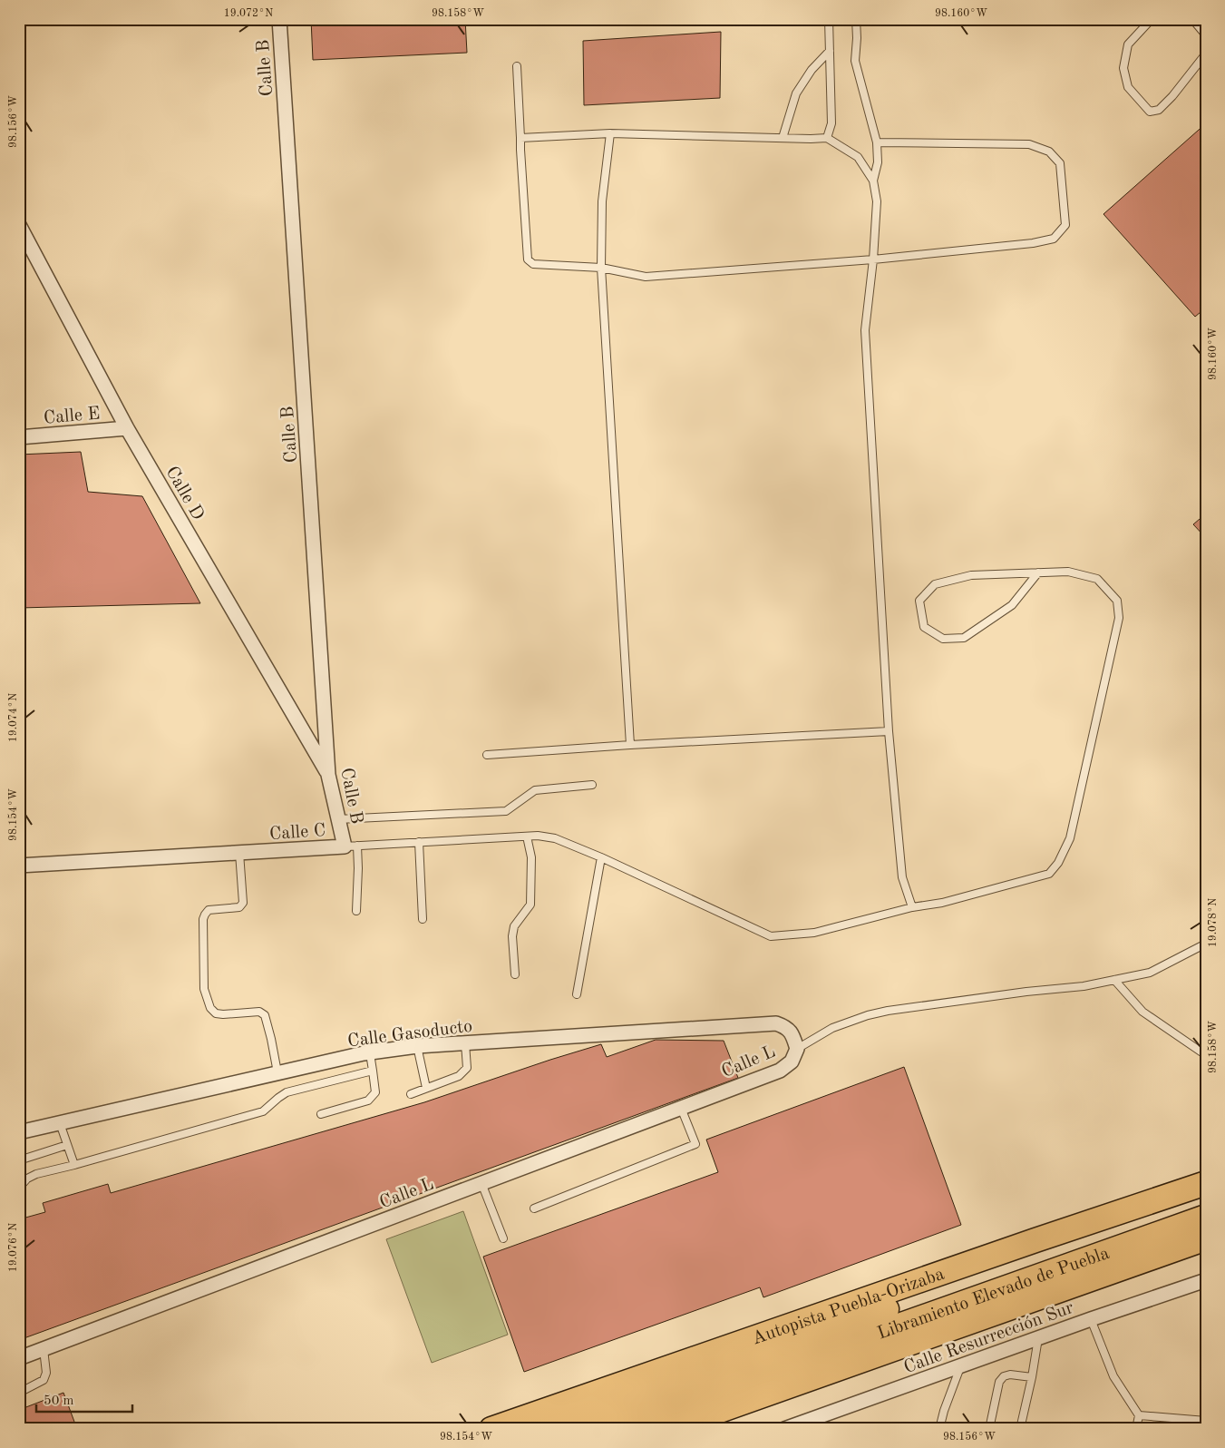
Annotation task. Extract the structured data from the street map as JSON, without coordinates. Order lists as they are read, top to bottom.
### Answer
{
  "streets": {
    "highway": ["Libramiento Elevado de Puebla", "Autopista Puebla-Orizaba"],
    "street": [
      "Calle B",
      "Calle E",
      "Calle D",
      "Calle C",
      "Calle Gasoducto",
      "Calle L",
      "Calle Resurrección Sur"
    ]
  },
  "crossings": [
    ["Calle B", "Calle D"],
    ["Calle B", "Calle C"],
    ["Calle E", "Calle D"],
    ["Calle Gasoducto", "Calle L"]
  ],
  "scale_bar": "50 m",
  "coordinates": [
    "19.072°N",
    "98.158°W",
    "98.160°W",
    "98.156°W",
    "19.074°N",
    "98.154°W",
    "19.078°N",
    "19.076°N"
  ]
}
